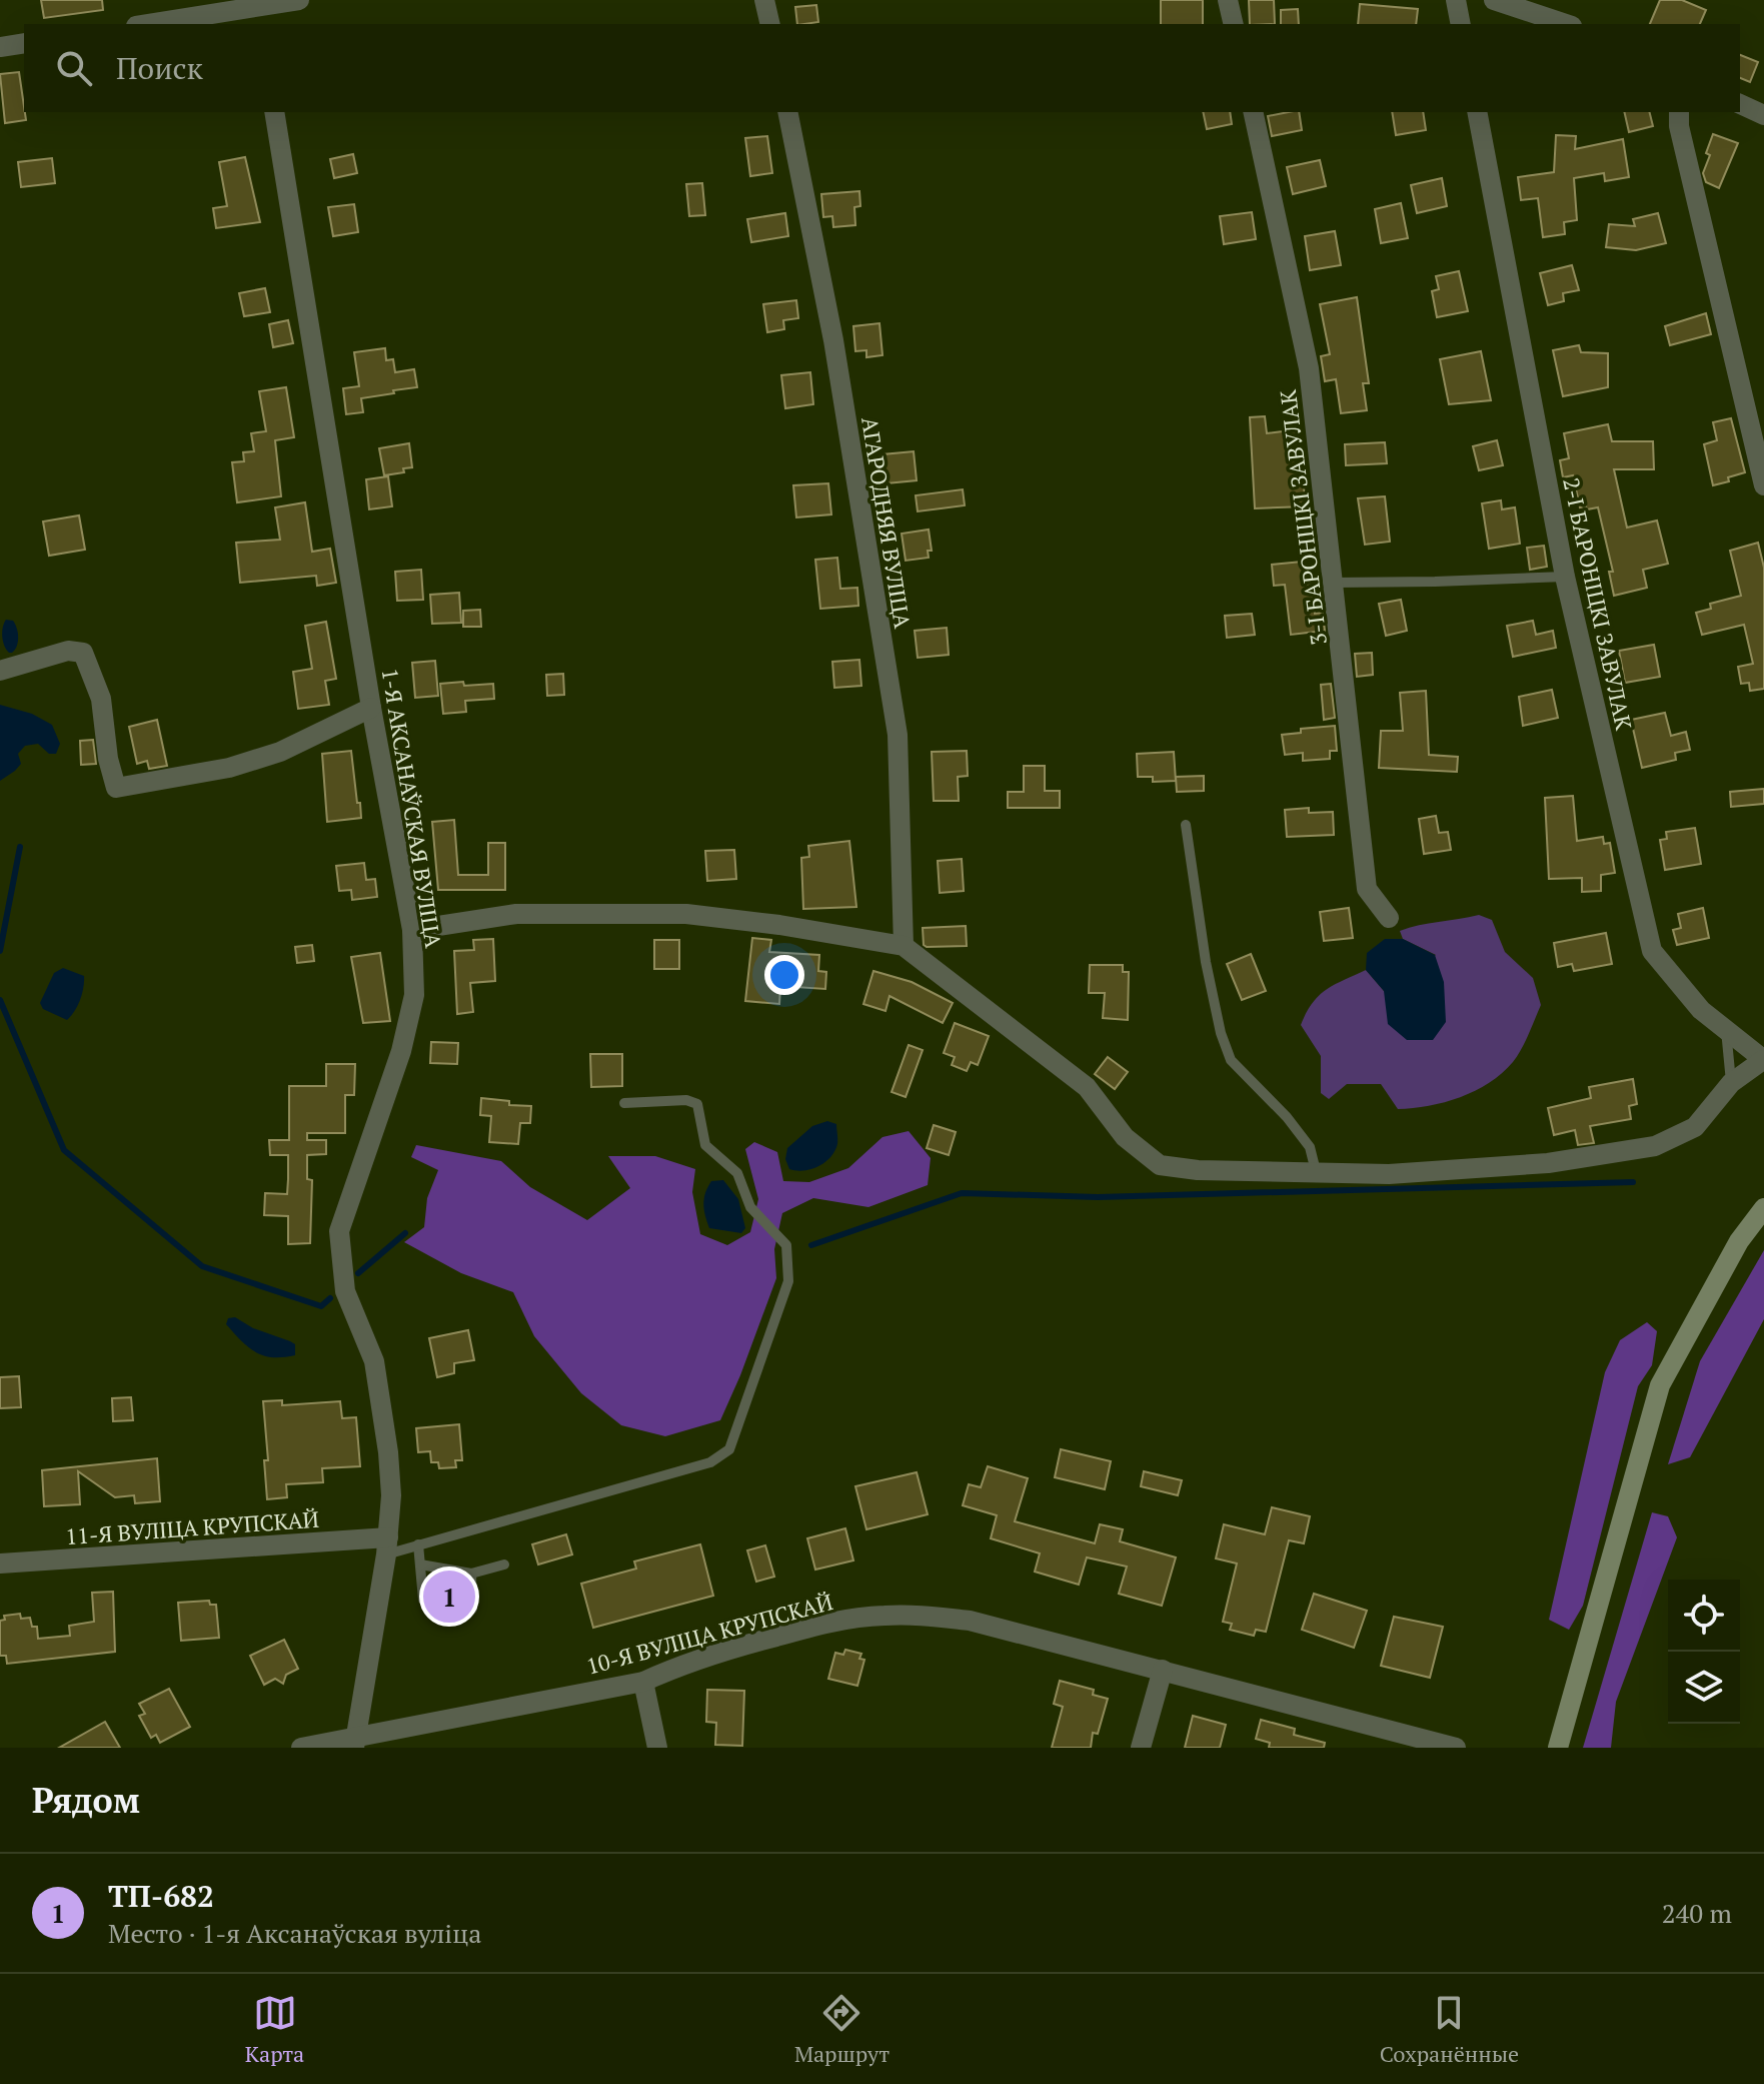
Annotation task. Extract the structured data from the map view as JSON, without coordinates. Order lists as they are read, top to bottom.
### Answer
{
  "streets": {
    "street": [
      "3-І БАРОНІЦКІ ЗАВУЛАК",
      "АГАРОДНЯЯ ВУЛІЦА",
      "2-І БАРОНІЦКІ ЗАВУЛАК",
      "1-Я АКСАНАЎСКАЯ ВУЛІЦА",
      "11-Я ВУЛІЦА КРУПСКАЙ",
      "10-Я ВУЛІЦА КРУПСКАЙ"
    ]
  },
  "crossings": [
    ["1-Я АКСАНАЎСКАЯ ВУЛІЦА", "11-Я ВУЛІЦА КРУПСКАЙ"],
    ["1-Я АКСАНАЎСКАЯ ВУЛІЦА", "10-Я ВУЛІЦА КРУПСКАЙ"]
  ],
  "page": {
    "search": "Поиск",
    "pins": "1",
    "heading": "Рядом",
    "list": [
      {
        "mark": "1",
        "name": "ТП-682",
        "note": "Место · 1-я Аксанаўская вуліца",
        "value": "240 m"
      }
    ],
    "nav": ["Карта", "Маршрут", "Сохранённые"]
  }
}
